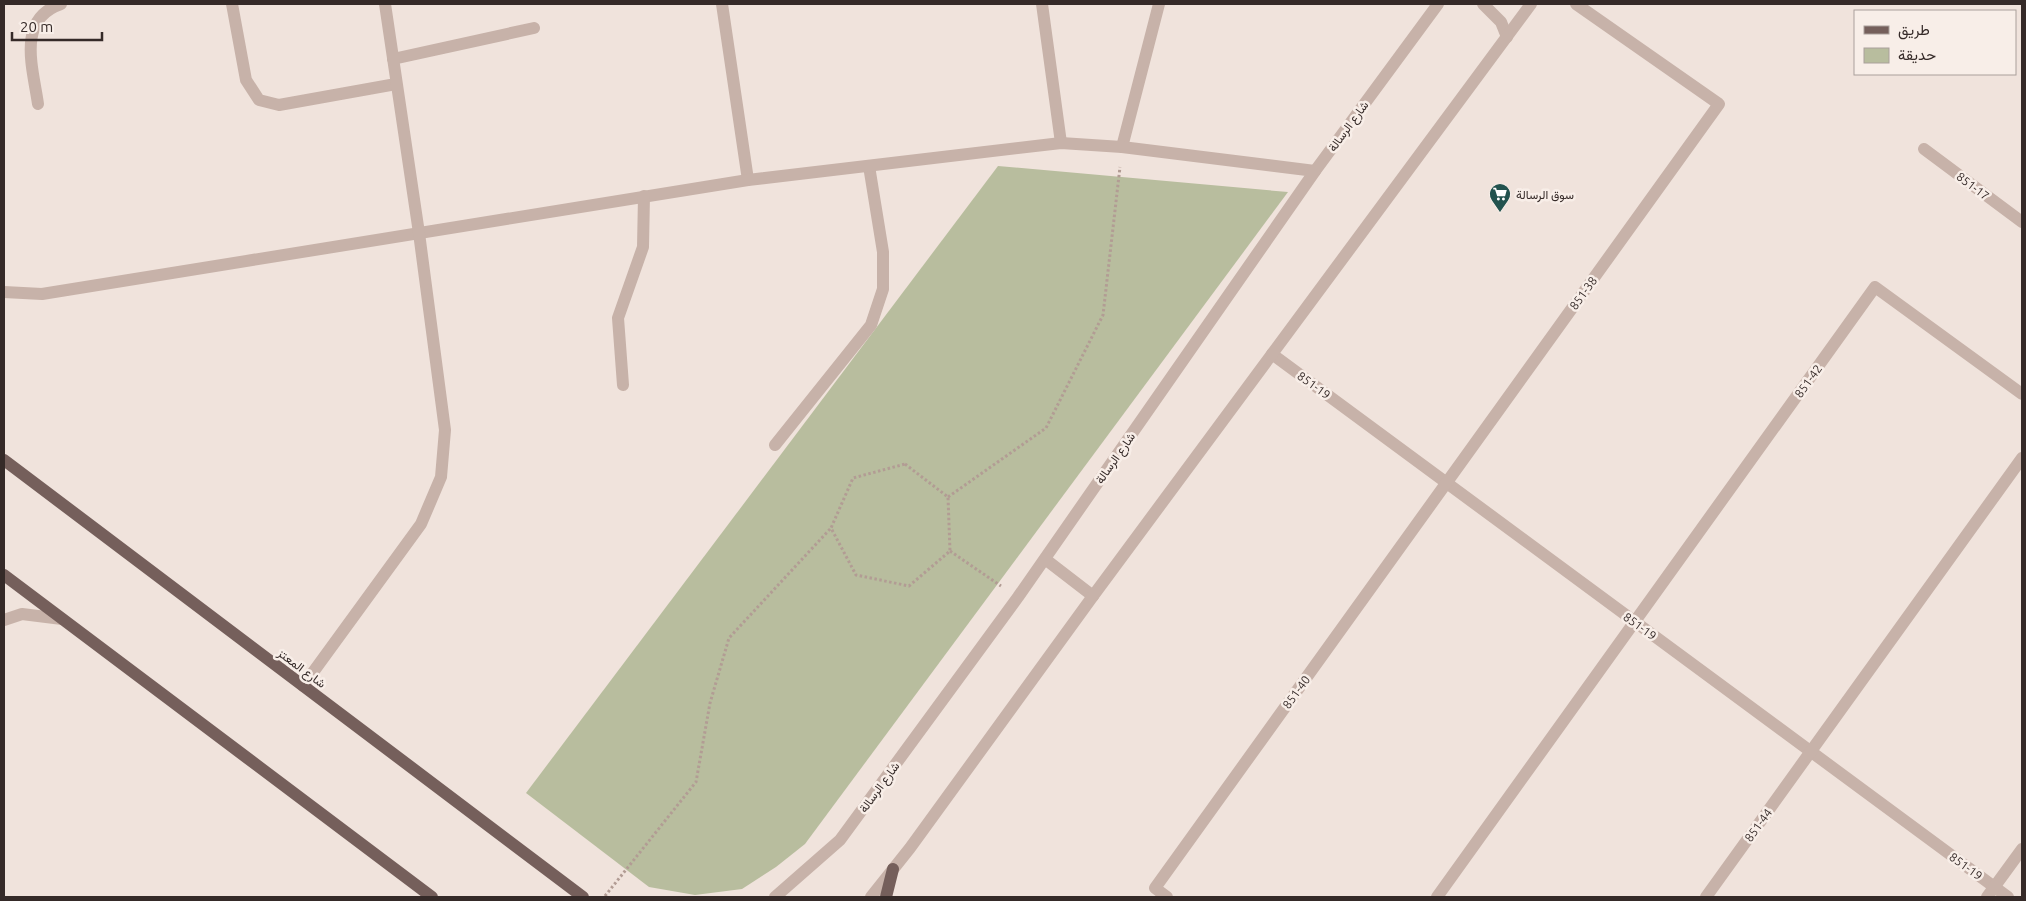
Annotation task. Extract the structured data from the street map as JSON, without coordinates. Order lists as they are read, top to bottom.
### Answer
{
  "streets": {
    "main road": ["شارع المعتز"],
    "street": [
      "شارع الرسالة",
      "851-17",
      "851-38",
      "851-42",
      "851-19",
      "851-40",
      "851-44"
    ]
  },
  "crossings": [
    ["851-38", "851-19"],
    ["851-38", "851-40"],
    ["851-42", "851-19"],
    ["851-19", "851-40"],
    ["851-19", "851-44"]
  ],
  "places": {
    "supermarket": ["سوق الرسالة"]
  },
  "legend": ["طريق", "حديقة"],
  "scale_bar": "20 m"
}
